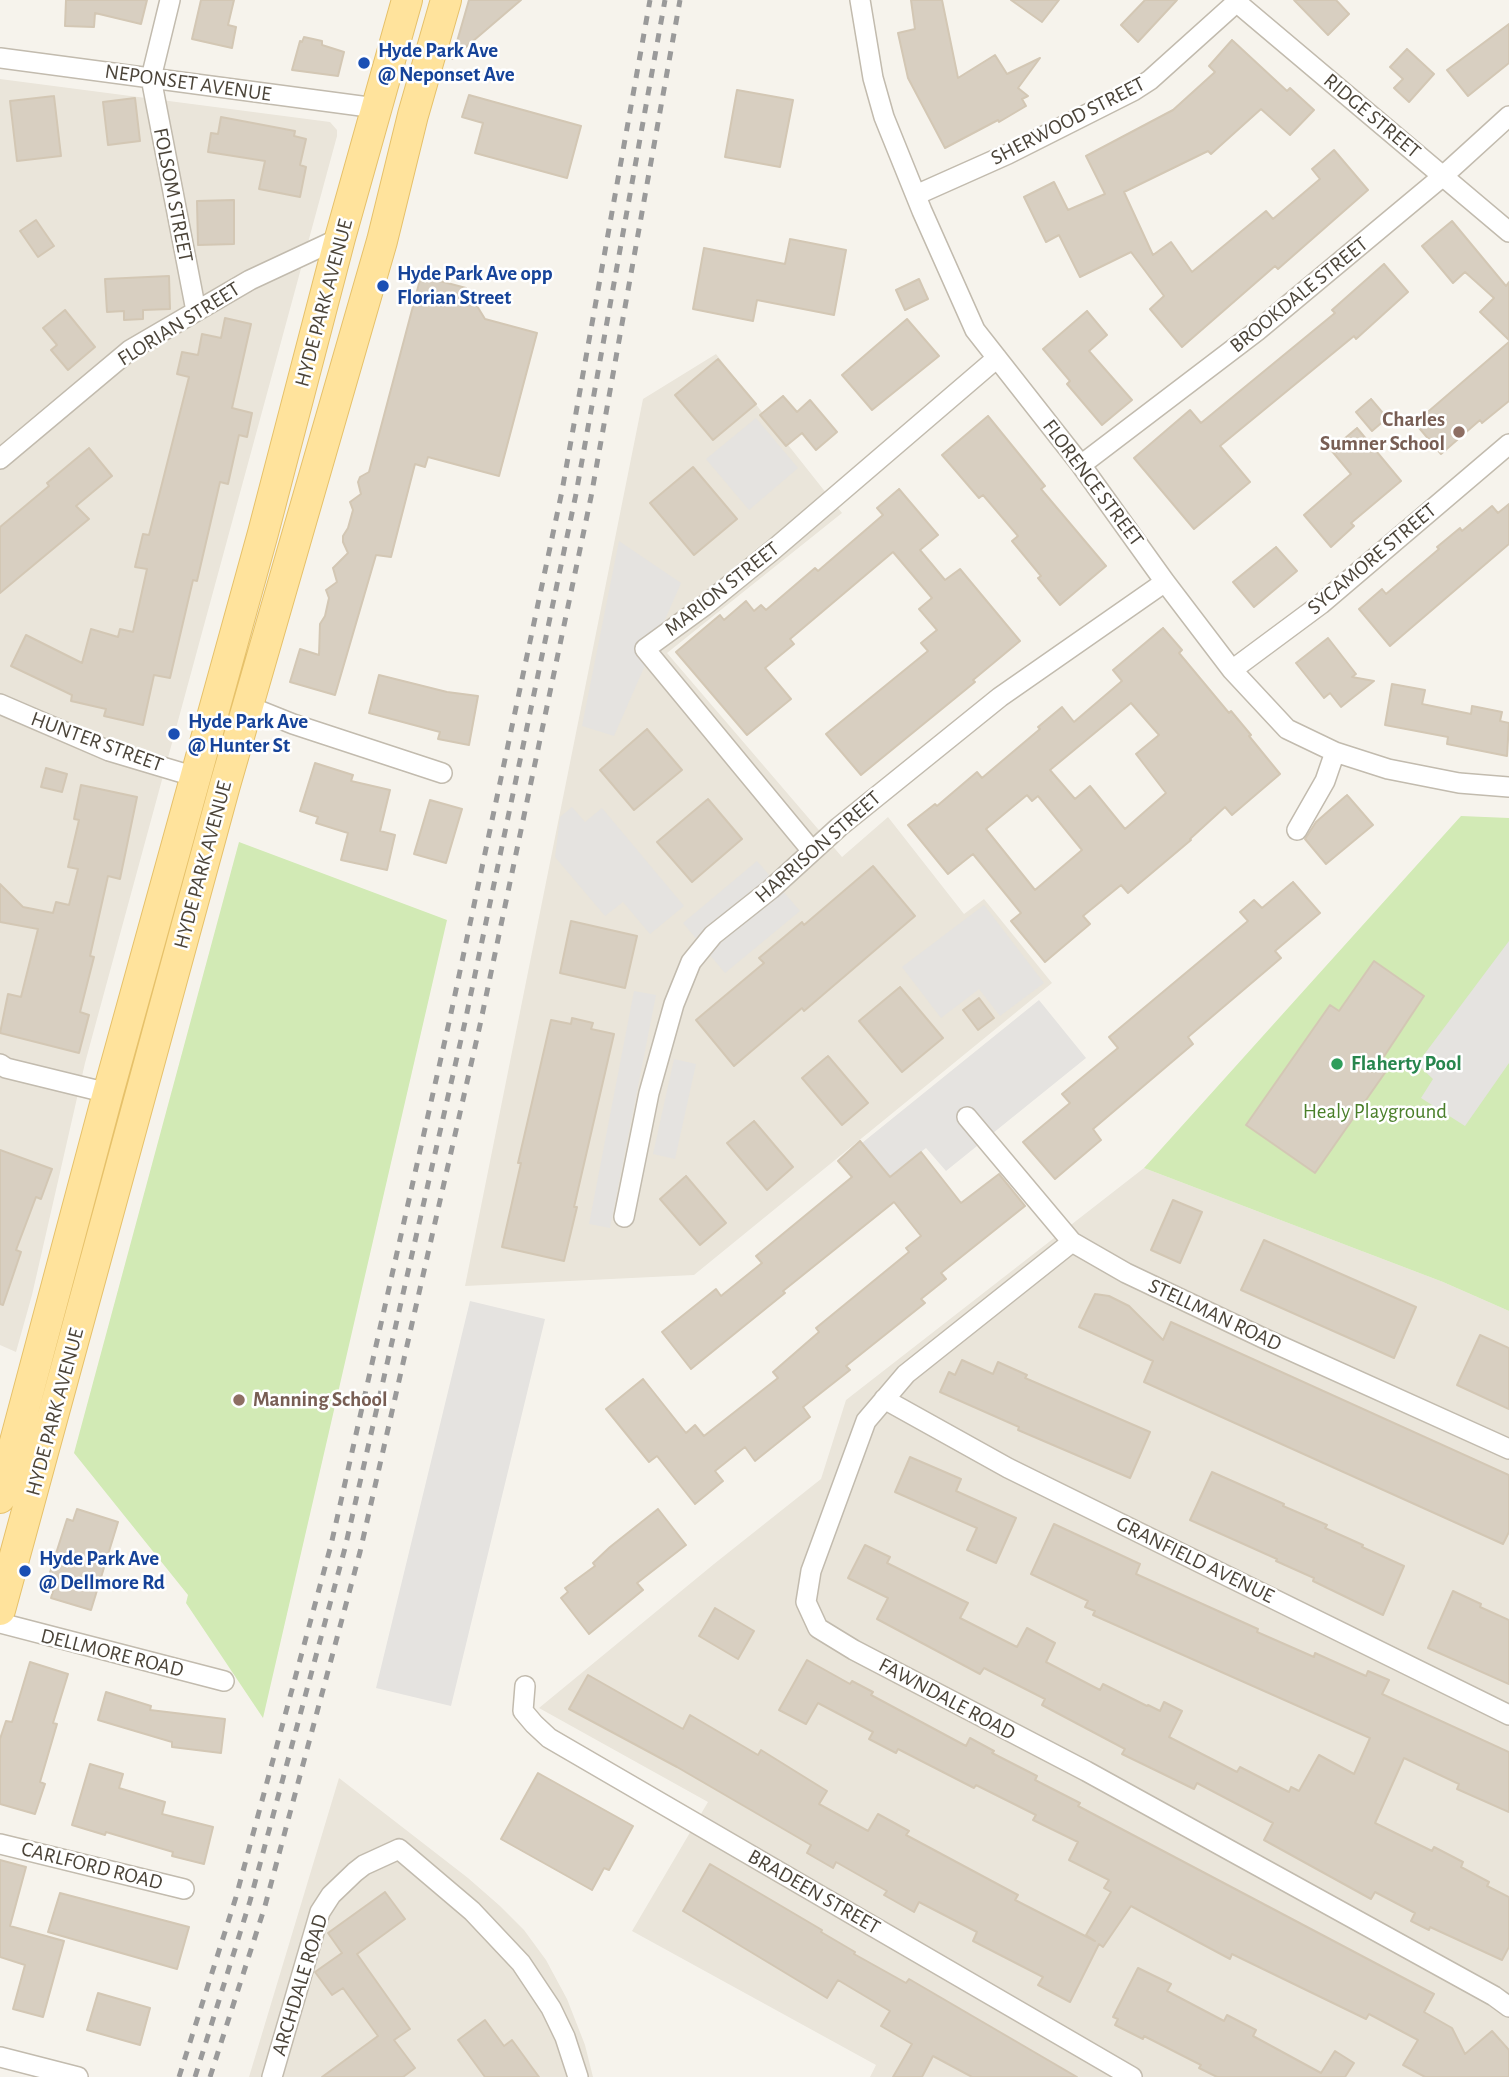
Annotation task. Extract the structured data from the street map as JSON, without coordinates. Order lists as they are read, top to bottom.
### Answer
{
  "streets": {
    "main road": ["HYDE PARK AVENUE"],
    "street": [
      "NEPONSET AVENUE",
      "RIDGE STREET",
      "SHERWOOD STREET",
      "FOLSOM STREET",
      "BROOKDALE STREET",
      "FLORIAN STREET",
      "FLORENCE STREET",
      "SYCAMORE STREET",
      "MARION STREET",
      "HUNTER STREET",
      "HARRISON STREET",
      "STELLMAN ROAD",
      "GRANFIELD AVENUE",
      "DELLMORE ROAD",
      "FAWNDALE ROAD",
      "CARLFORD ROAD",
      "BRADEEN STREET",
      "ARCHDALE ROAD"
    ]
  },
  "crossings": [
    ["NEPONSET AVENUE", "FOLSOM STREET"],
    ["NEPONSET AVENUE", "HYDE PARK AVENUE"],
    ["RIDGE STREET", "SHERWOOD STREET"],
    ["RIDGE STREET", "BROOKDALE STREET"],
    ["SHERWOOD STREET", "FLORENCE STREET"],
    ["FOLSOM STREET", "FLORIAN STREET"],
    ["BROOKDALE STREET", "FLORENCE STREET"],
    ["HYDE PARK AVENUE", "FLORIAN STREET"],
    ["HYDE PARK AVENUE", "HUNTER STREET"],
    ["FLORENCE STREET", "SYCAMORE STREET"],
    ["FLORENCE STREET", "MARION STREET"],
    ["FLORENCE STREET", "HARRISON STREET"],
    ["MARION STREET", "HARRISON STREET"],
    ["STELLMAN ROAD", "FAWNDALE ROAD"],
    ["GRANFIELD AVENUE", "FAWNDALE ROAD"]
  ],
  "parks": ["Healy Playground"],
  "places": [
    "Hyde Park Ave @ Neponset Ave",
    "Hyde Park Ave opp Florian Street",
    "Charles Sumner School",
    "Hyde Park Ave @ Hunter St",
    "Flaherty Pool",
    "Manning School",
    "Hyde Park Ave @ Dellmore Rd"
  ]
}
